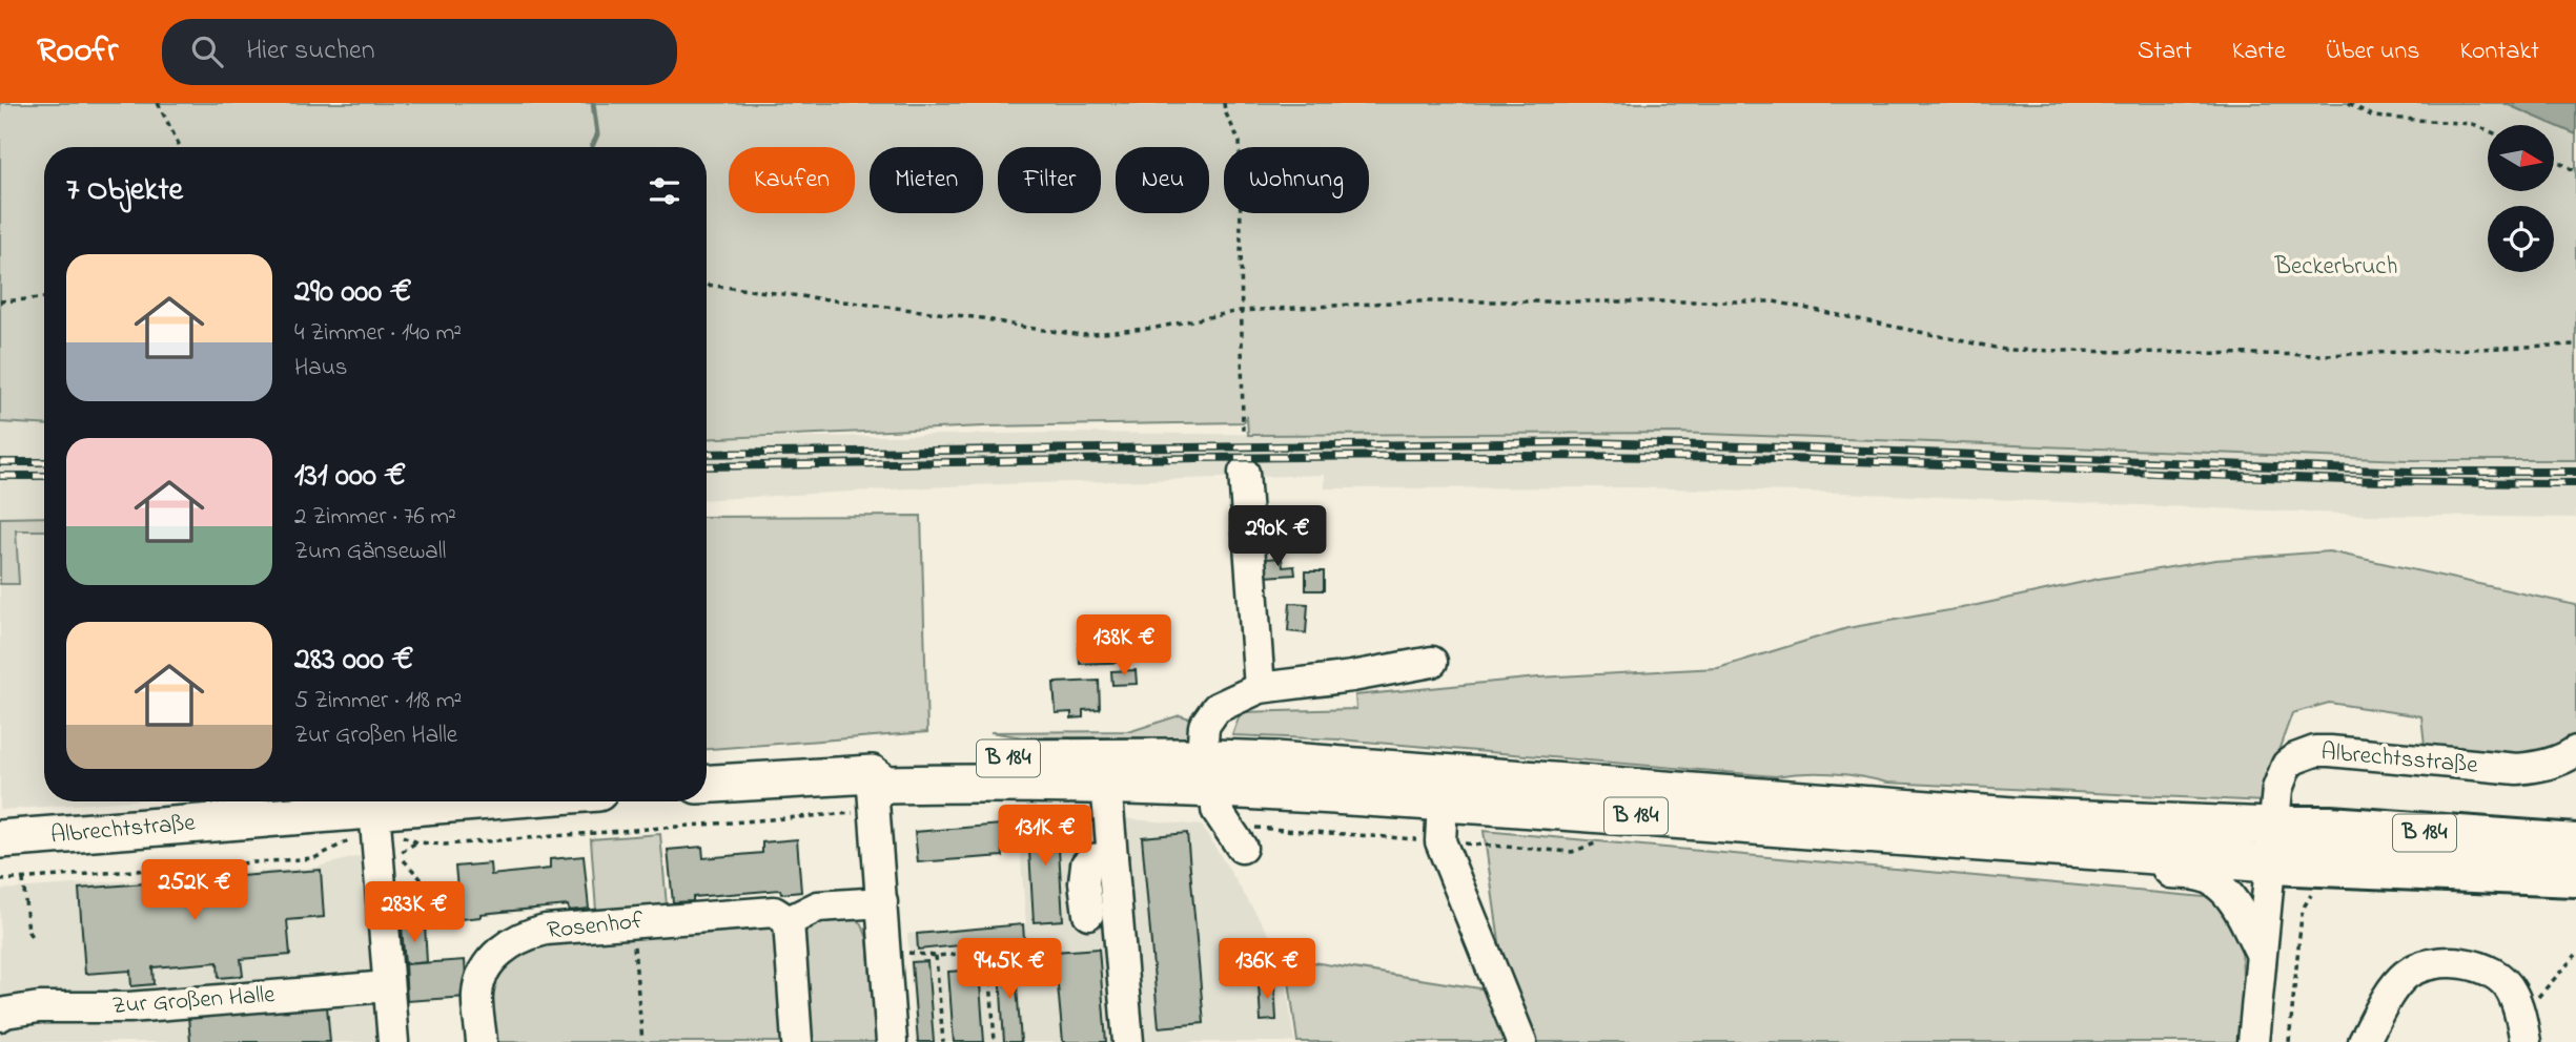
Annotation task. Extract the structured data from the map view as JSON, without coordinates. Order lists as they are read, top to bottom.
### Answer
{
  "streets": {
    "highway": ["B 184"],
    "main road": ["Albrechtstraße"],
    "street": ["Albrechtsstraße", "Rosenhof", "Zur Großen Halle"]
  },
  "crossings": [
    ["B 184", "Albrechtsstraße"]
  ],
  "parks": ["Beckerbruch"],
  "north": "right",
  "page": {
    "header": "Roofr",
    "search": "Hier suchen",
    "nav": [
      "Start",
      "Karte",
      "Über uns",
      "Kontakt"
    ],
    "chip": [
      "Kaufen",
      "Mieten",
      "Filter",
      "Neu",
      "Wohnung"
    ],
    "heading": "7 Objekte",
    "list": [
      {
        "name": "290 000 €",
        "note": "4 Zimmer · 140 m² · Haus"
      },
      {
        "name": "131 000 €",
        "note": "2 Zimmer · 76 m² · Zum Gänsewall"
      },
      {
        "name": "283 000 €",
        "note": "5 Zimmer · 118 m² · Zur Großen Halle"
      }
    ],
    "price": [
      "290K €",
      "138K €",
      "131K €",
      "252K €",
      "283K €",
      "94.5K €",
      "136K €"
    ]
  }
}
